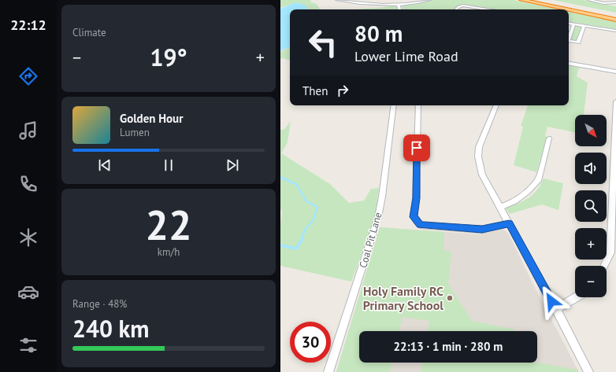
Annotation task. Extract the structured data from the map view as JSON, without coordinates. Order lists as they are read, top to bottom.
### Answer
{
  "streets": {
    "street": ["Coal Pit Lane"]
  },
  "places": ["Holy Family RC Primary School"],
  "north": "bottom right",
  "page": {
    "tabs": "22:12",
    "tile": [
      "Climate",
      ["22", "km/h"],
      ["Range · 48%", "240 km"]
    ],
    "turn": ["80 m", "Lower Lime Road"],
    "heat": ["−", "19°", "+"],
    "then": "Then",
    "song": ["Golden Hour", "Lumen"],
    "map_buttons": ["+", "−"],
    "limit": "30",
    "trip": "22:13 · 1 min · 280 m"
  }
}
